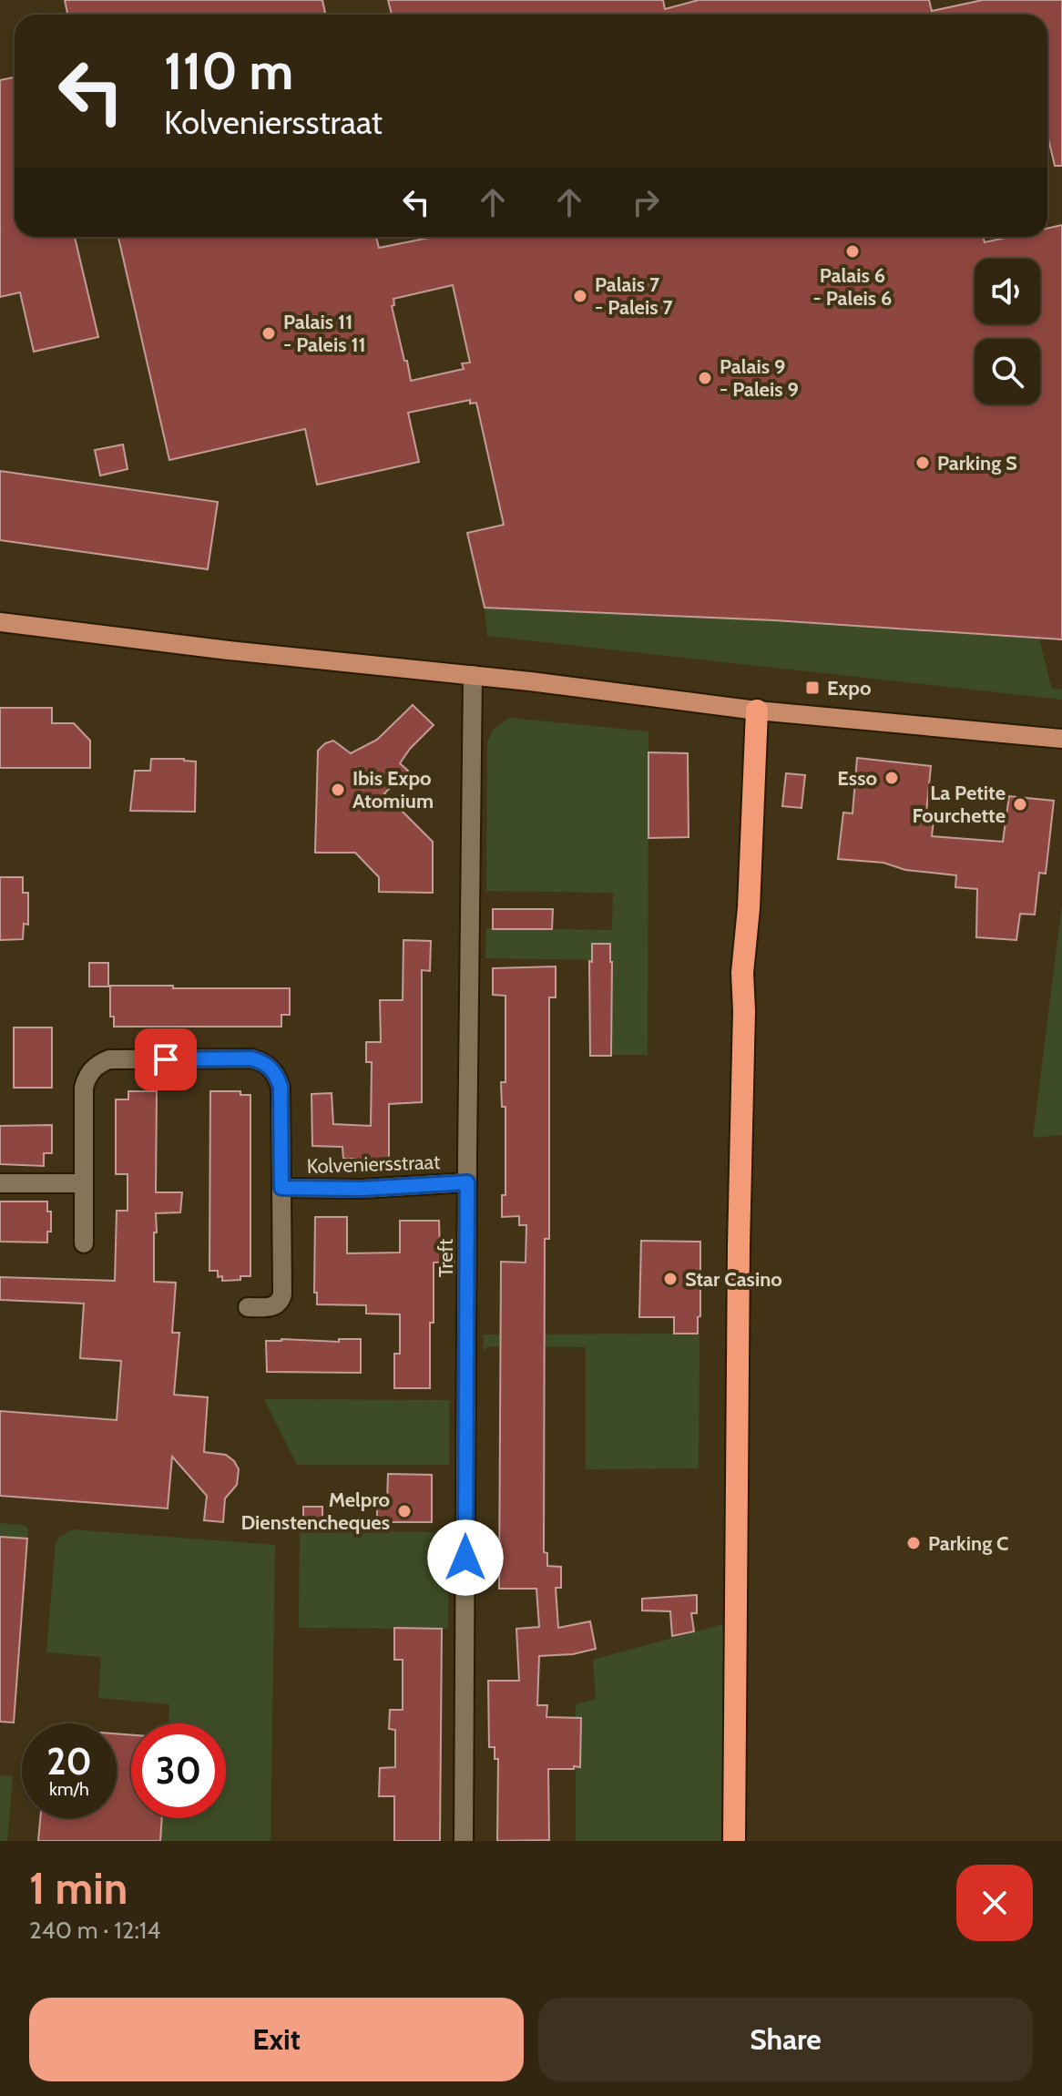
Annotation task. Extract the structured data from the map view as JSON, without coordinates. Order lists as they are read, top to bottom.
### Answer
{
  "streets": {
    "street": ["Kolveniersstraat", "Treft"]
  },
  "crossings": [
    ["Kolveniersstraat", "Treft"]
  ],
  "places": {
    "other": [
      "Palais 6 - Paleis 6",
      "Palais 7 - Paleis 7",
      "Palais 11 - Paleis 11",
      "Palais 9 - Paleis 9",
      "Parking S",
      "Esso",
      "Ibis Expo Atomium",
      "La Petite Fourchette",
      "Star Casino",
      "Melpro Dienstencheques",
      "Parking C"
    ],
    "transit": ["Expo"]
  },
  "page": {
    "turn": ["110 m", "Kolveniersstraat"],
    "speed": "20 km/h",
    "limit": "30",
    "heading": ["1 min", "240 m · 12:14"],
    "buttons": ["Exit", "Share"]
  }
}
